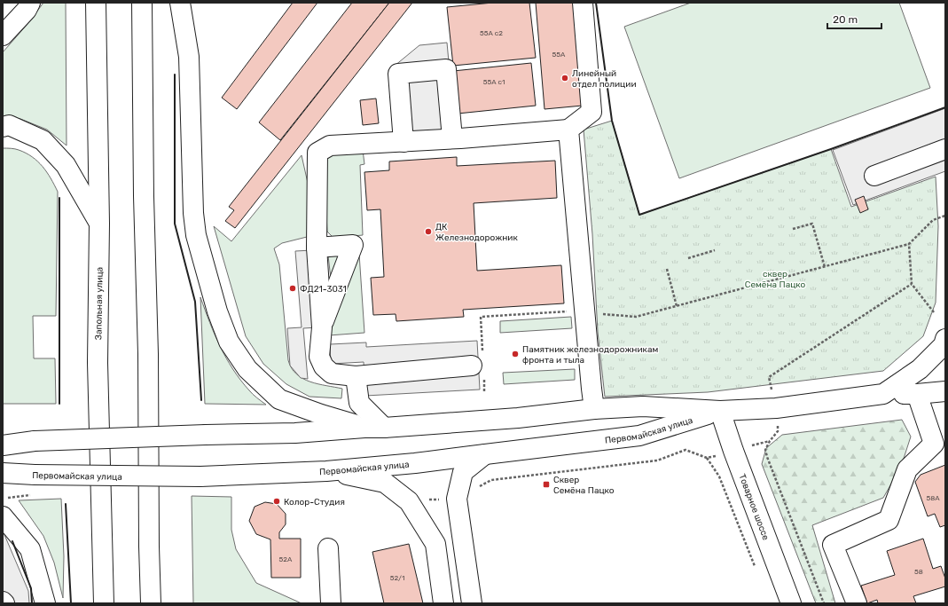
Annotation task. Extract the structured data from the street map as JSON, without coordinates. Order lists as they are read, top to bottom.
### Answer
{
  "streets": {
    "street": ["Запольная улица", "Первомайская улица", "Товарное шоссе"]
  },
  "crossings": [
    ["Первомайская улица", "Товарное шоссе"]
  ],
  "parks": ["сквер Семёна Пацко"],
  "places": {
    "other": [
      "Линейный отдел полиции",
      "ДК Железнодорожник",
      "ФД21-3031",
      "Памятник железнодорожникам фронта и тыла",
      "Колор-Студия"
    ],
    "transit": ["Сквер Семёна Пацко"]
  },
  "house_numbers": [
    "55А с2",
    "55А",
    "55А с1",
    "58А",
    "52А",
    "58",
    "52/1"
  ],
  "scale_bar": "20 m"
}
